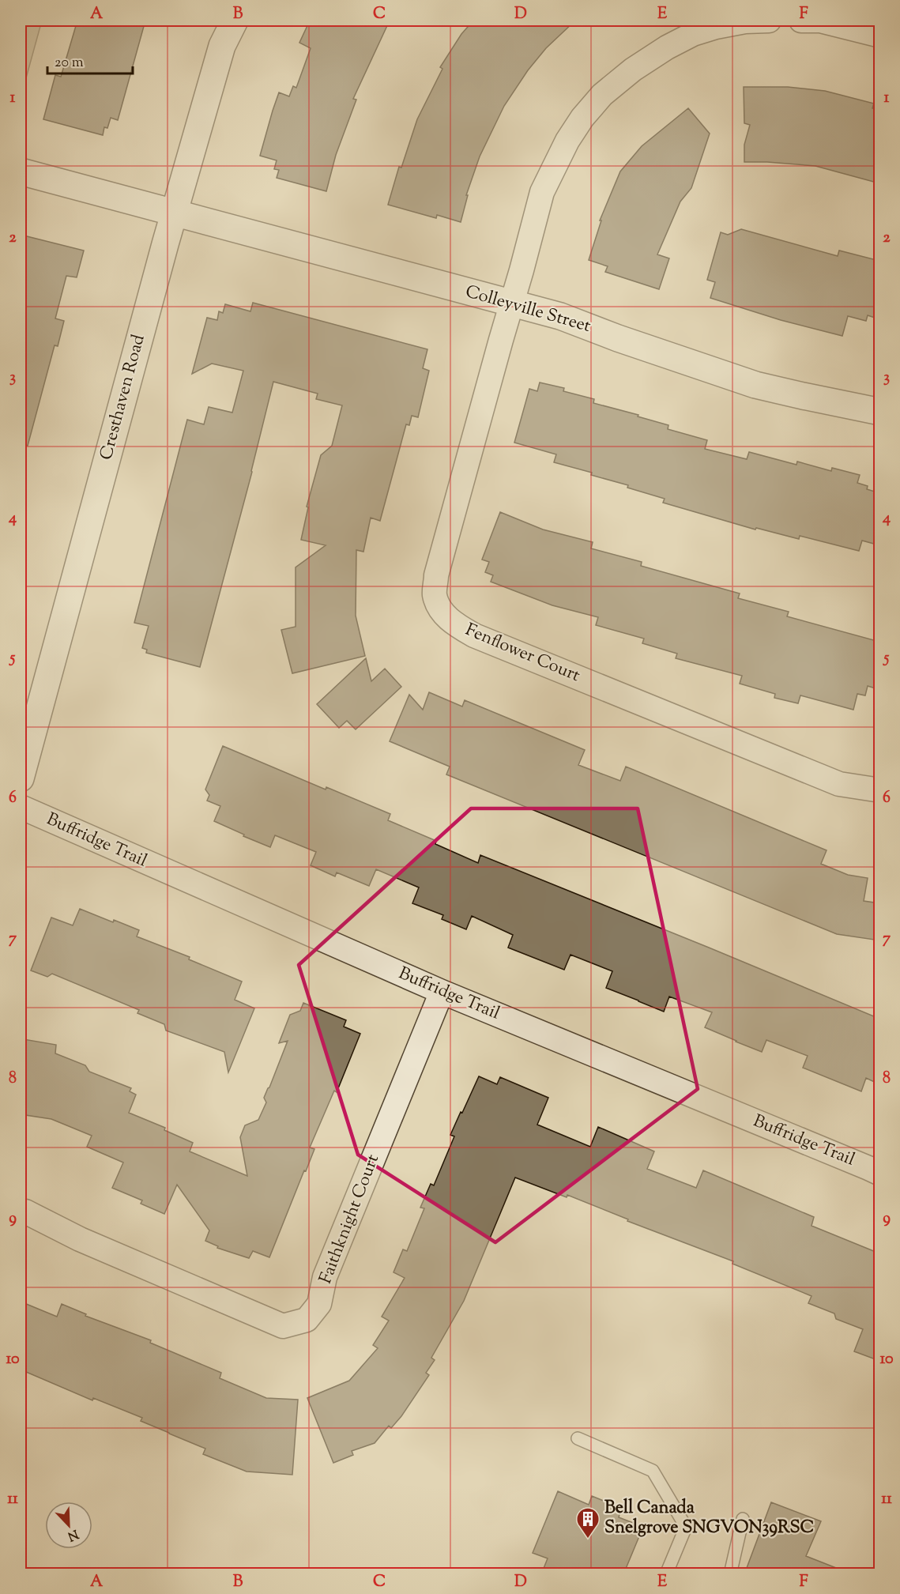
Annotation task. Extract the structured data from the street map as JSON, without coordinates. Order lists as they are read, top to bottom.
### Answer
{
  "streets": {
    "street": [
      "Colleyville Street",
      "Cresthaven Road",
      "Fenflower Court",
      "Buffridge Trail",
      "Faithknight Court"
    ]
  },
  "crossings": [
    ["Colleyville Street", "Cresthaven Road"],
    ["Colleyville Street", "Fenflower Court"],
    ["Buffridge Trail", "Faithknight Court"]
  ],
  "places": {
    "building": ["Bell Canada Snelgrove SNGVON39RSC"]
  },
  "scale_bar": "20 m",
  "north": "bottom right",
  "grid": {
    "columns": [
      "A",
      "B",
      "C",
      "D",
      "E",
      "F"
    ],
    "rows": [
      "1",
      "2",
      "3",
      "4",
      "5",
      "6",
      "7",
      "8",
      "9",
      "10",
      "11"
    ]
  }
}
